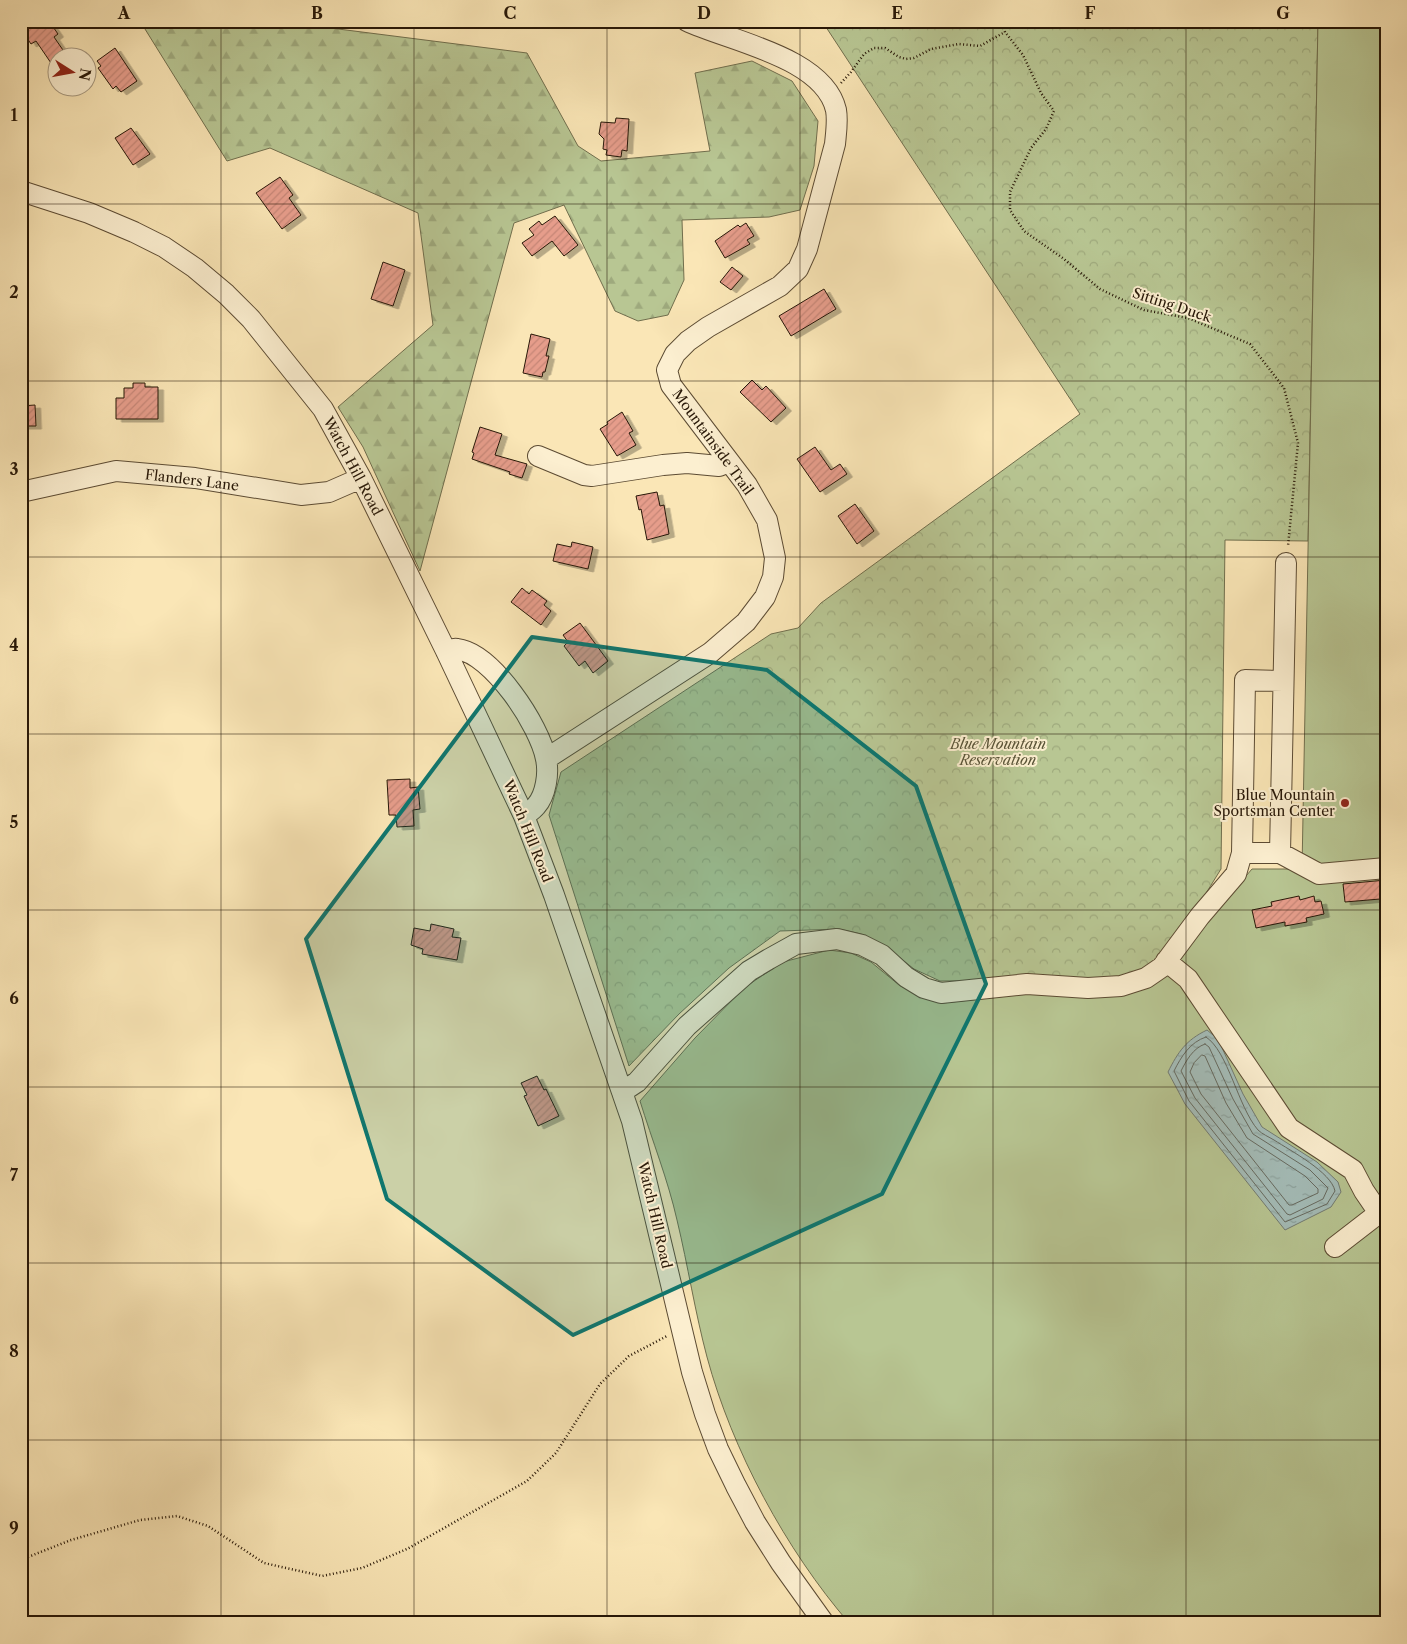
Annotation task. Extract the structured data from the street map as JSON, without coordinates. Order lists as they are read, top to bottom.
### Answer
{
  "streets": {
    "street": ["Mountainside Trail", "Watch Hill Road", "Flanders Lane"],
    "path": ["Sitting Duck"]
  },
  "crossings": [
    ["Watch Hill Road", "Flanders Lane"]
  ],
  "parks": ["Blue Mountain Reservation"],
  "places": ["Blue Mountain Sportsman Center"],
  "north": "right",
  "grid": {
    "columns": [
      "A",
      "B",
      "C",
      "D",
      "E",
      "F",
      "G"
    ],
    "rows": [
      "1",
      "2",
      "3",
      "4",
      "5",
      "6",
      "7",
      "8",
      "9"
    ]
  }
}
